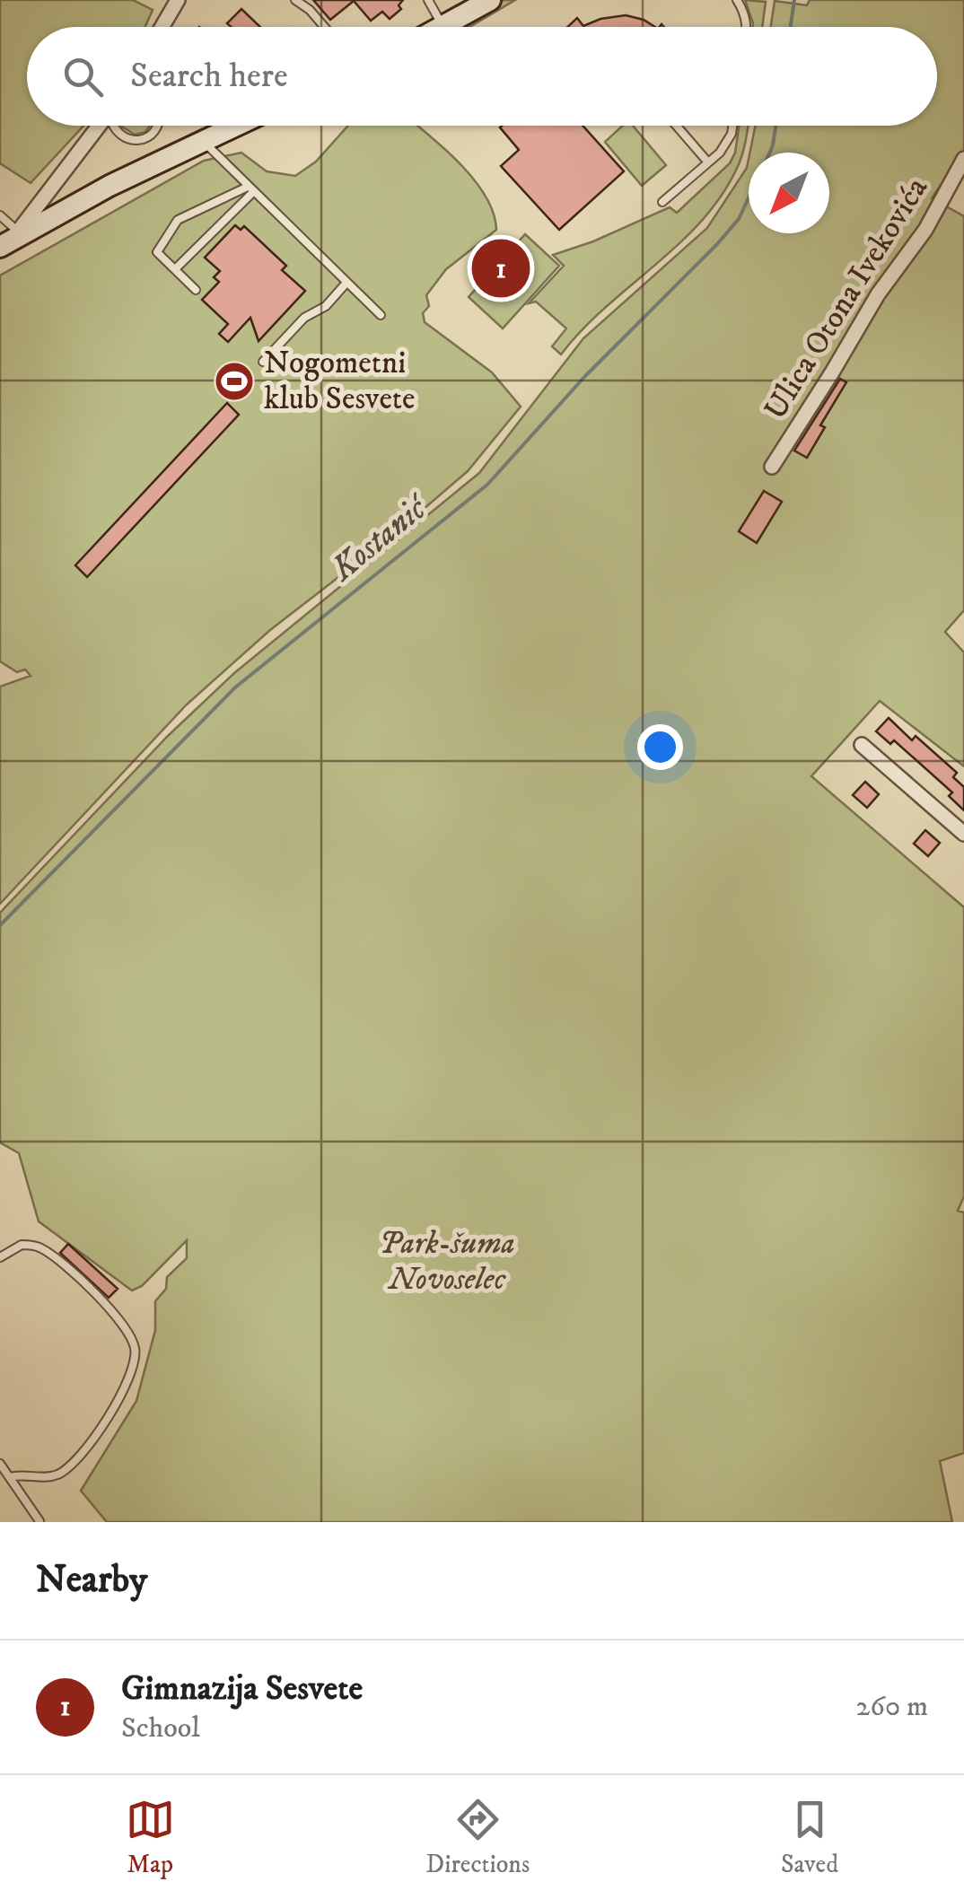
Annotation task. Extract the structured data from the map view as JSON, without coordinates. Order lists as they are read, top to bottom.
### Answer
{
  "streets": {
    "street": ["Ulica Otona Ivekovića"]
  },
  "water": ["Kostanić"],
  "parks": ["Park-šuma Novoselec"],
  "places": {
    "sports": ["Nogometni klub Sesvete"]
  },
  "north": "bottom left",
  "page": {
    "search": "Search here",
    "pins": "1",
    "heading": "Nearby",
    "list": [
      {
        "mark": "1",
        "name": "Gimnazija Sesvete",
        "note": "School",
        "value": "260 m"
      }
    ],
    "nav": ["Map", "Directions", "Saved"]
  }
}
